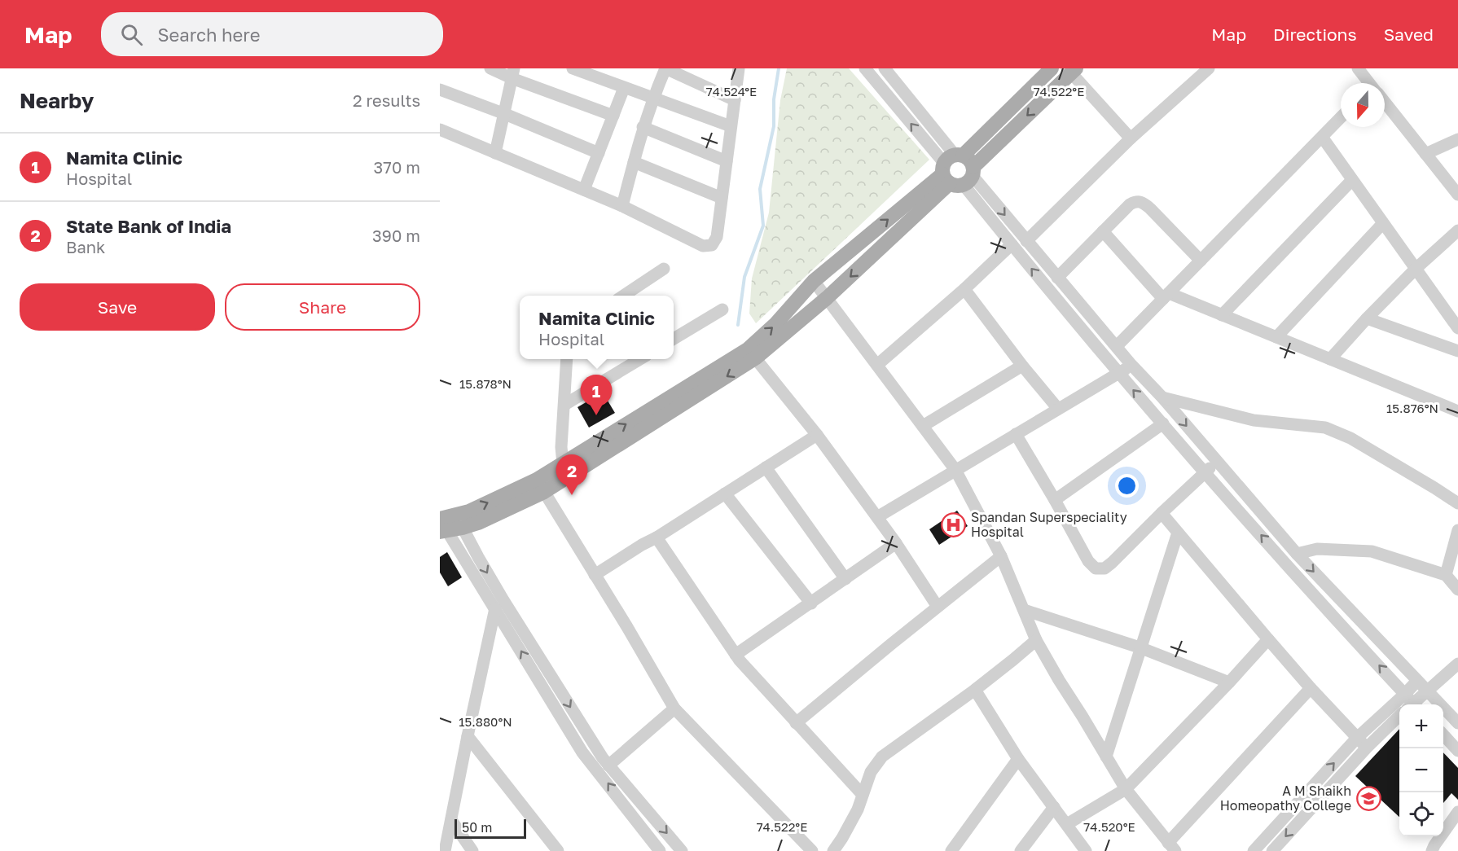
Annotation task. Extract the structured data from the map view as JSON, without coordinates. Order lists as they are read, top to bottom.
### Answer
{
  "places": {
    "hospital": ["Spandan Superspeciality Hospital"],
    "school or university": ["A M Shaikh Homeopathy College"]
  },
  "scale_bar": "50 m",
  "north": "bottom",
  "page": {
    "header": "Map",
    "search": "Search here",
    "nav": ["Map", "Directions", "Saved"],
    "heading": ["Nearby", "2 results"],
    "list": [
      {
        "mark": "1",
        "name": "Namita Clinic",
        "note": "Hospital",
        "value": "370 m"
      },
      {
        "mark": "2",
        "name": "State Bank of India",
        "note": "Bank",
        "value": "390 m"
      }
    ],
    "buttons": ["Save", "Share"],
    "popup": ["Namita Clinic", "Hospital"],
    "pins": ["1", "2"],
    "map_buttons": ["+", "−"],
    "scale": "50 m"
  },
  "coordinates": [
    "74.524°E",
    "74.522°E",
    "15.878°N",
    "15.876°N",
    "15.880°N",
    "74.520°E"
  ]
}
